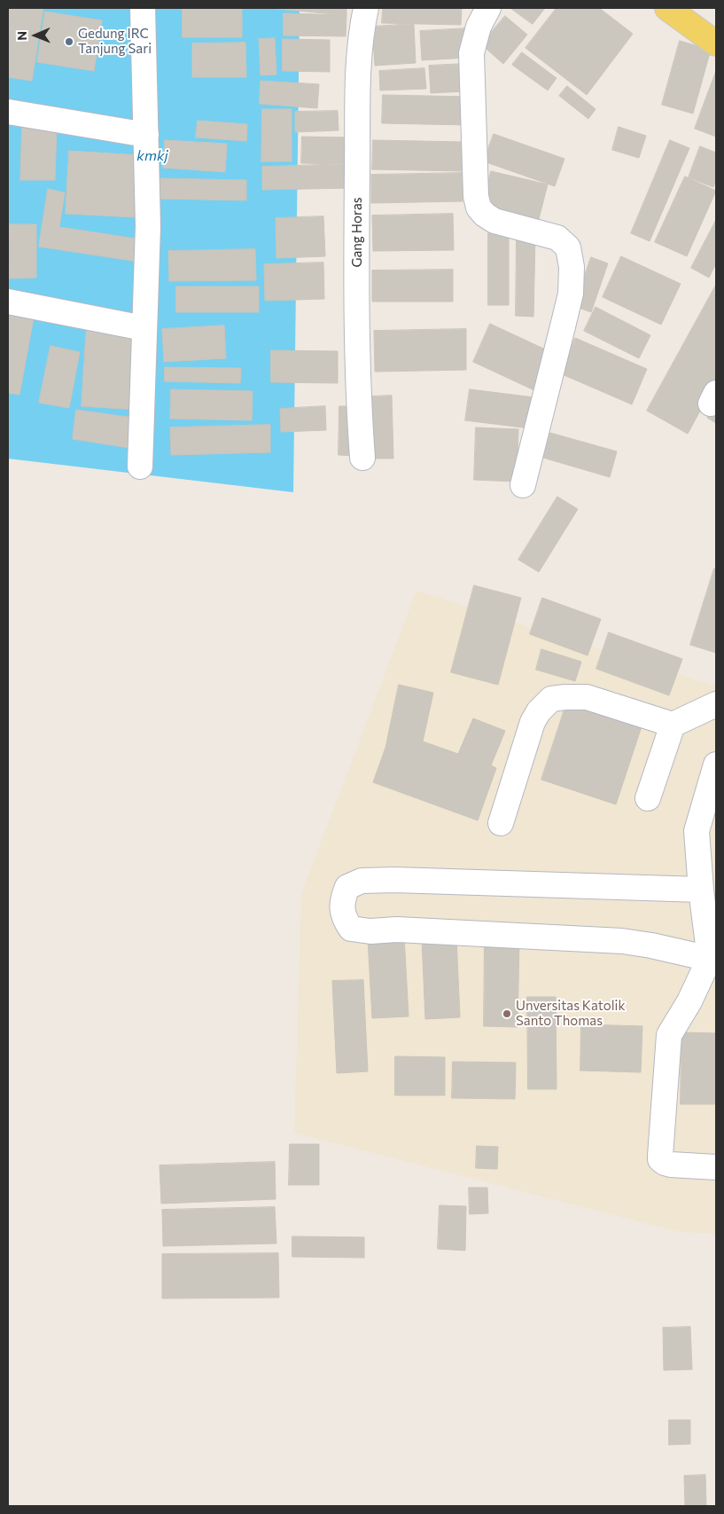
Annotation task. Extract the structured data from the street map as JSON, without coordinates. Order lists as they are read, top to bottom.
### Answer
{
  "streets": {
    "street": ["Gang Horas"]
  },
  "water": ["kmkj"],
  "places": ["Gedung IRC Tanjung Sari", "Unversitas Katolik Santo Thomas"],
  "north": "left"
}
